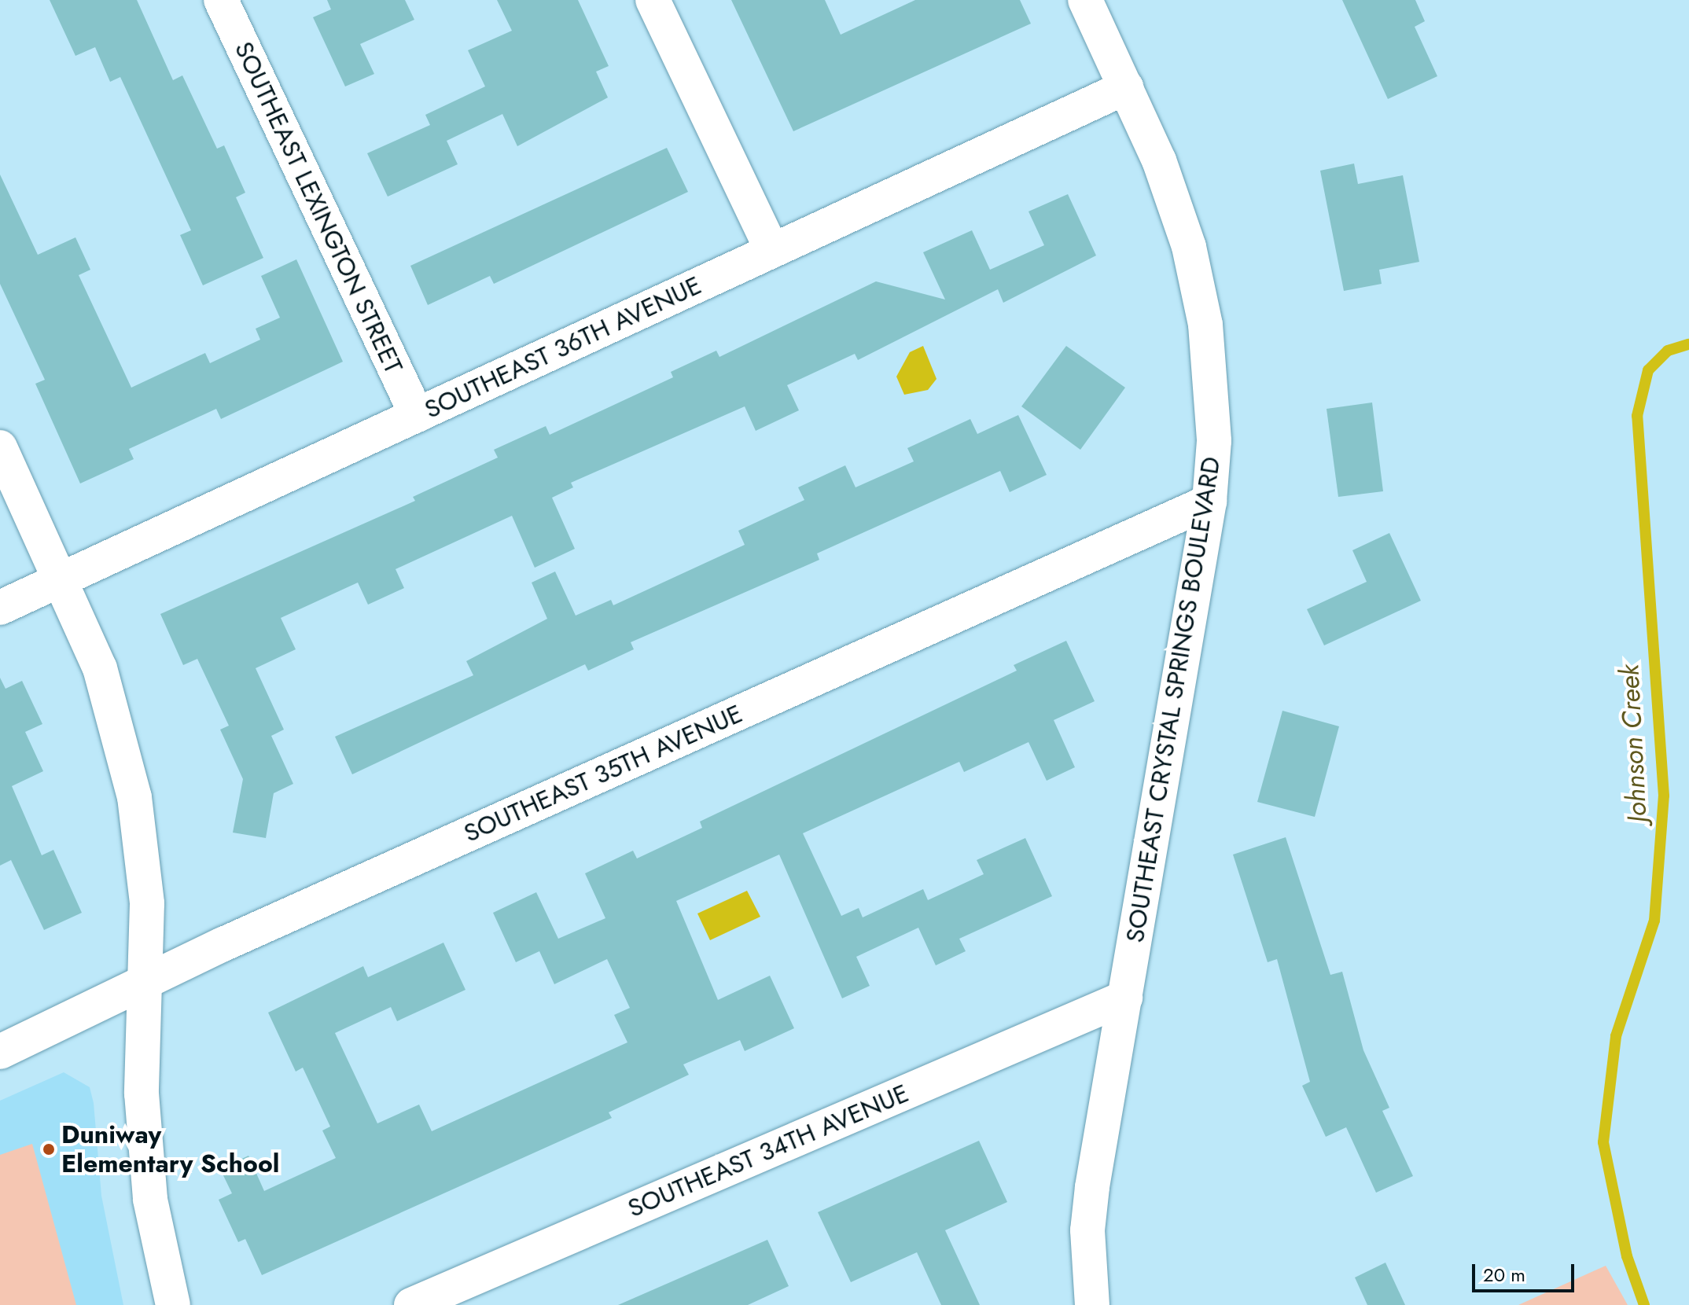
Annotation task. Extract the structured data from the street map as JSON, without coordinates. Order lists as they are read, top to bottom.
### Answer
{
  "streets": {
    "street": [
      "SOUTHEAST LEXINGTON STREET",
      "SOUTHEAST 36TH AVENUE",
      "SOUTHEAST CRYSTAL SPRINGS BOULEVARD",
      "SOUTHEAST 35TH AVENUE",
      "SOUTHEAST 34TH AVENUE"
    ]
  },
  "crossings": [
    ["SOUTHEAST LEXINGTON STREET", "SOUTHEAST 36TH AVENUE"],
    ["SOUTHEAST 36TH AVENUE", "SOUTHEAST CRYSTAL SPRINGS BOULEVARD"],
    ["SOUTHEAST CRYSTAL SPRINGS BOULEVARD", "SOUTHEAST 35TH AVENUE"],
    ["SOUTHEAST CRYSTAL SPRINGS BOULEVARD", "SOUTHEAST 34TH AVENUE"]
  ],
  "water": ["Johnson Creek"],
  "places": ["Duniway Elementary School"],
  "scale_bar": "20 m"
}
